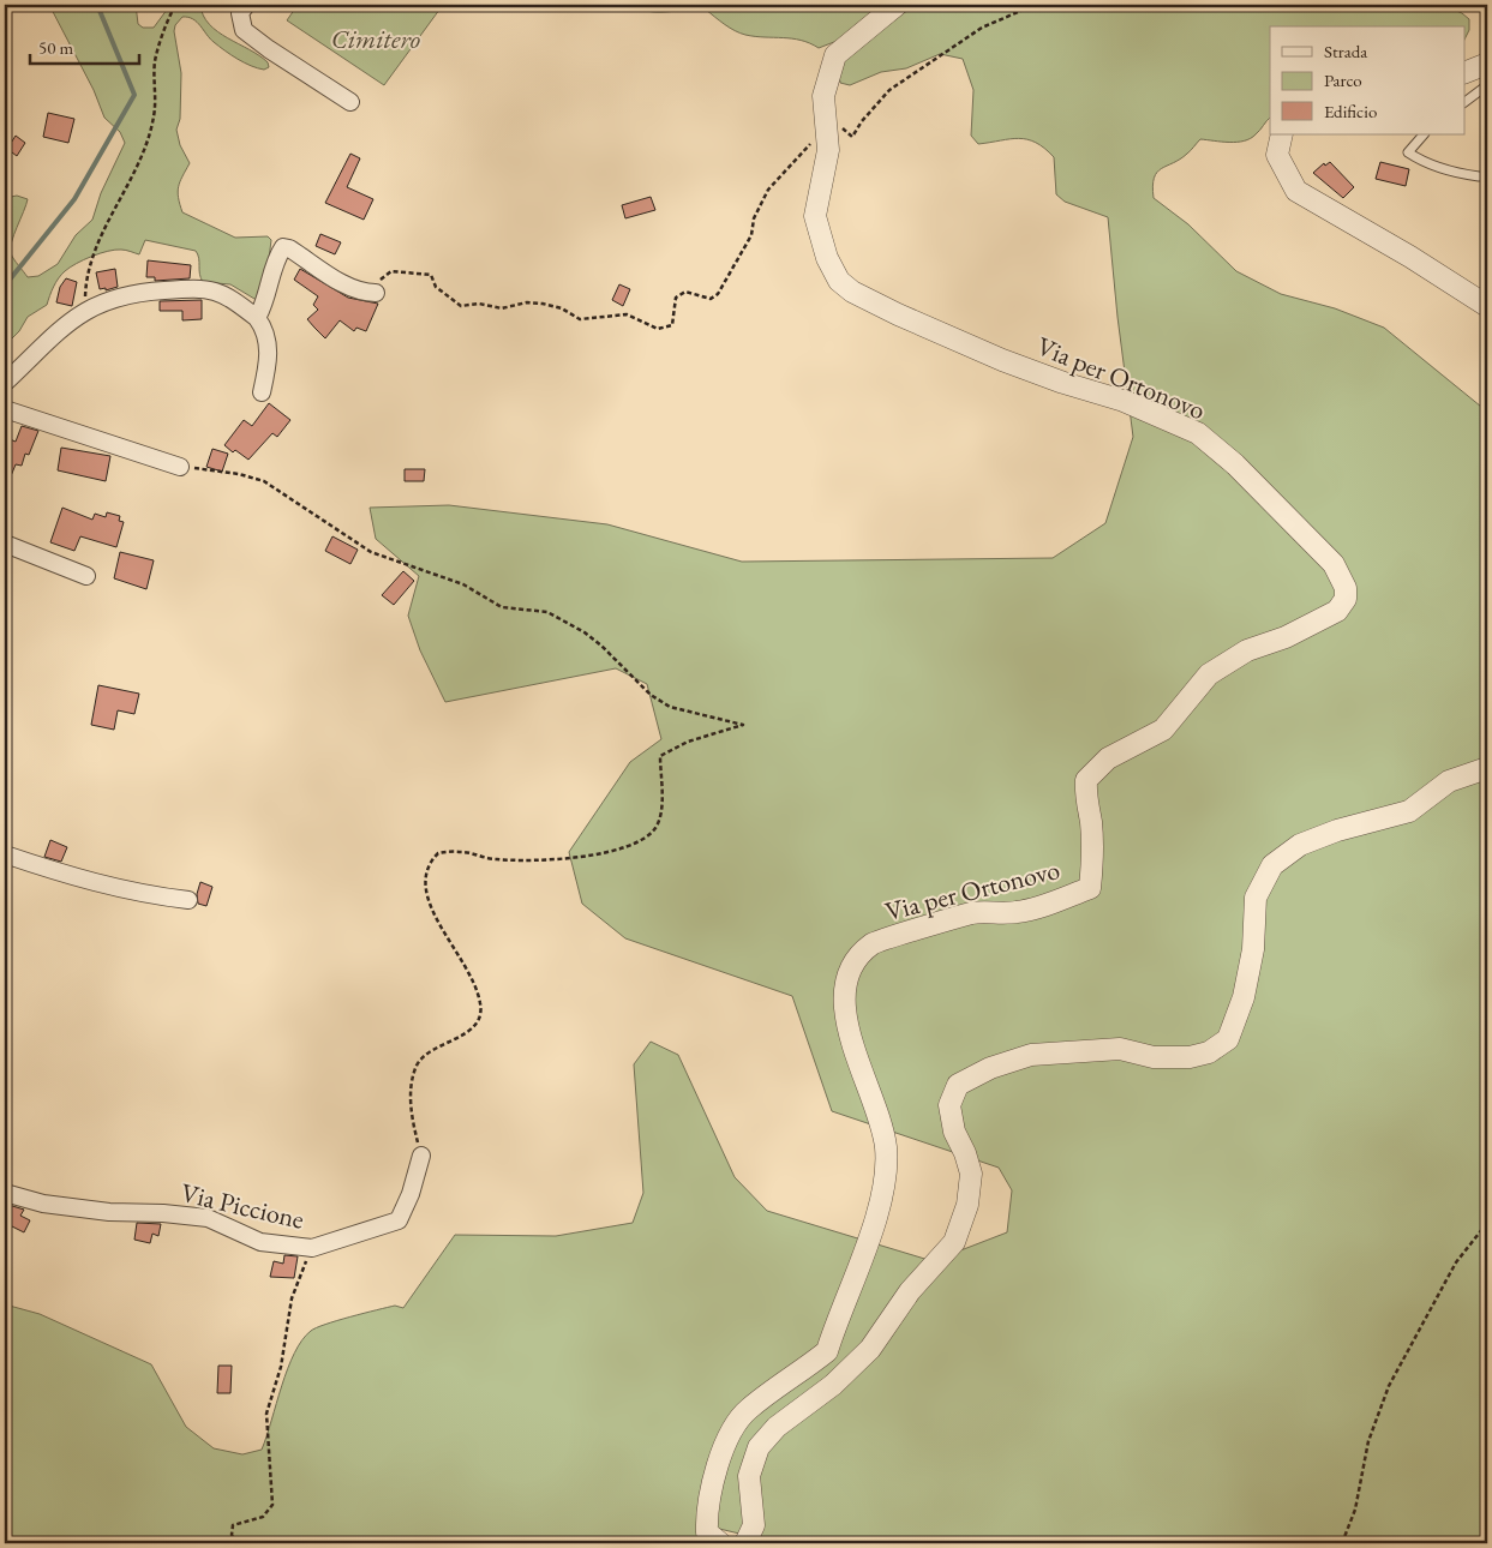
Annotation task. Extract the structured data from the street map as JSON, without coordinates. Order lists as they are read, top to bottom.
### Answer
{
  "streets": {
    "street": ["Via per Ortonovo", "Via Piccione"]
  },
  "parks": ["Cimitero"],
  "legend": ["Strada", "Parco", "Edificio"],
  "scale_bar": "50 m"
}
